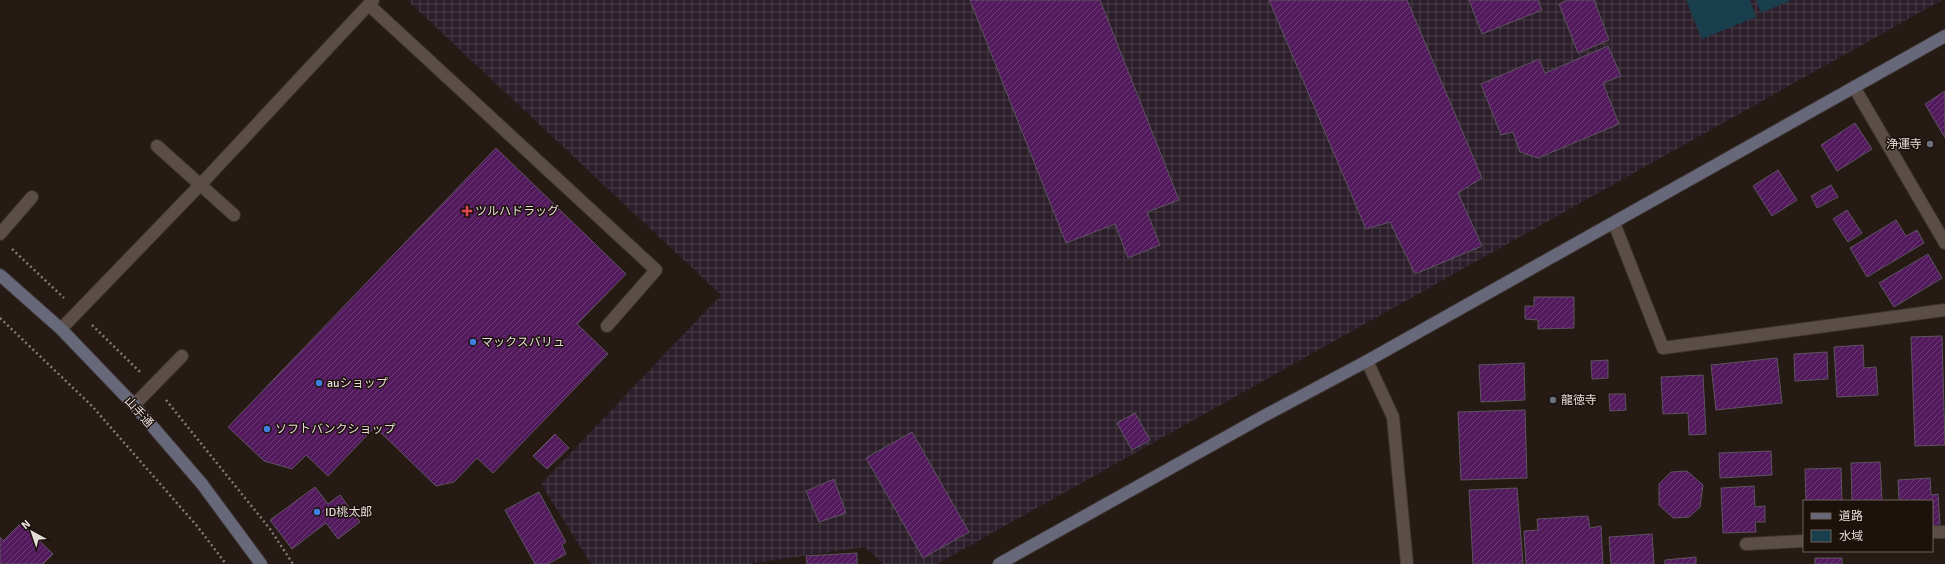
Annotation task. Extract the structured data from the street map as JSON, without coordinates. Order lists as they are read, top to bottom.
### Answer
{
  "streets": {
    "street": ["山手通"]
  },
  "places": {
    "other": [
      "浄運寺",
      "マックスバリュ",
      "auショップ",
      "龍徳寺",
      "ソフトバンクショップ",
      "ID桃太郎"
    ],
    "health": ["ツルハドラッグ"]
  },
  "legend": ["道路", "水域"],
  "north": "top left"
}
